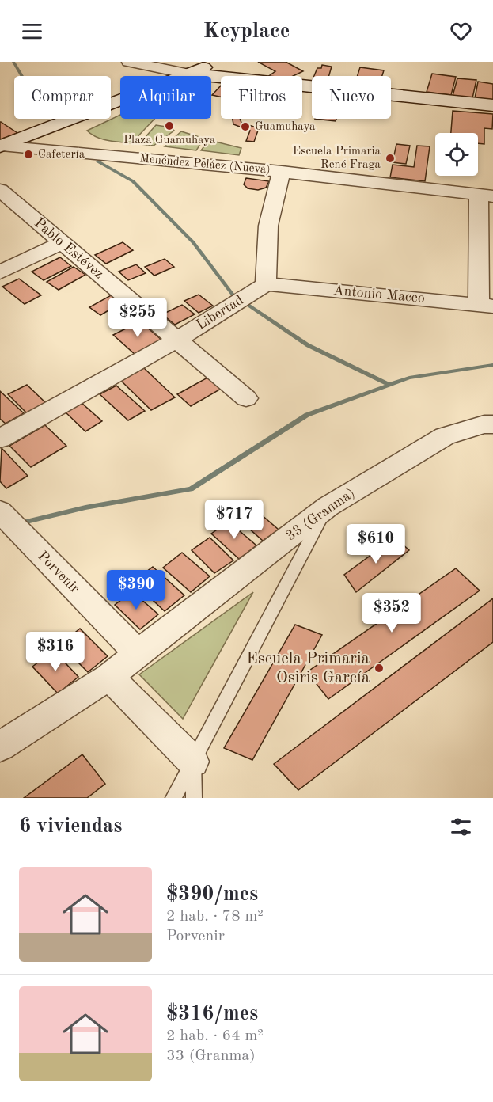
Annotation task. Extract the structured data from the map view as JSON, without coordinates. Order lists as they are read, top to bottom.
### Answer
{
  "streets": {
    "street": [
      "Menéndez Peláez (Nueva)",
      "Pablo Estévez",
      "Antonio Maceo",
      "Libertad",
      "33 (Granma)",
      "Porvenir"
    ]
  },
  "crossings": [
    ["Pablo Estévez", "Libertad"],
    ["Antonio Maceo", "Libertad"],
    ["33 (Granma)", "Porvenir"]
  ],
  "places": [
    "Plaza Guamuhaya",
    "Guamuhaya",
    "Cafetería",
    "Escuela Primaria René Fraga",
    "Escuela Primaria Osiris García"
  ],
  "page": {
    "header": "Keyplace",
    "chip": [
      "Comprar",
      "Alquilar",
      "Filtros",
      "Nuevo"
    ],
    "price": [
      "$255",
      "$717",
      "$610",
      "$390",
      "$352",
      "$316"
    ],
    "heading": "6 viviendas",
    "list": [
      {
        "name": "$390/mes",
        "note": "2 hab. · 78 m² · Porvenir"
      },
      {
        "name": "$316/mes",
        "note": "2 hab. · 64 m² · 33 (Granma)"
      }
    ]
  }
}
